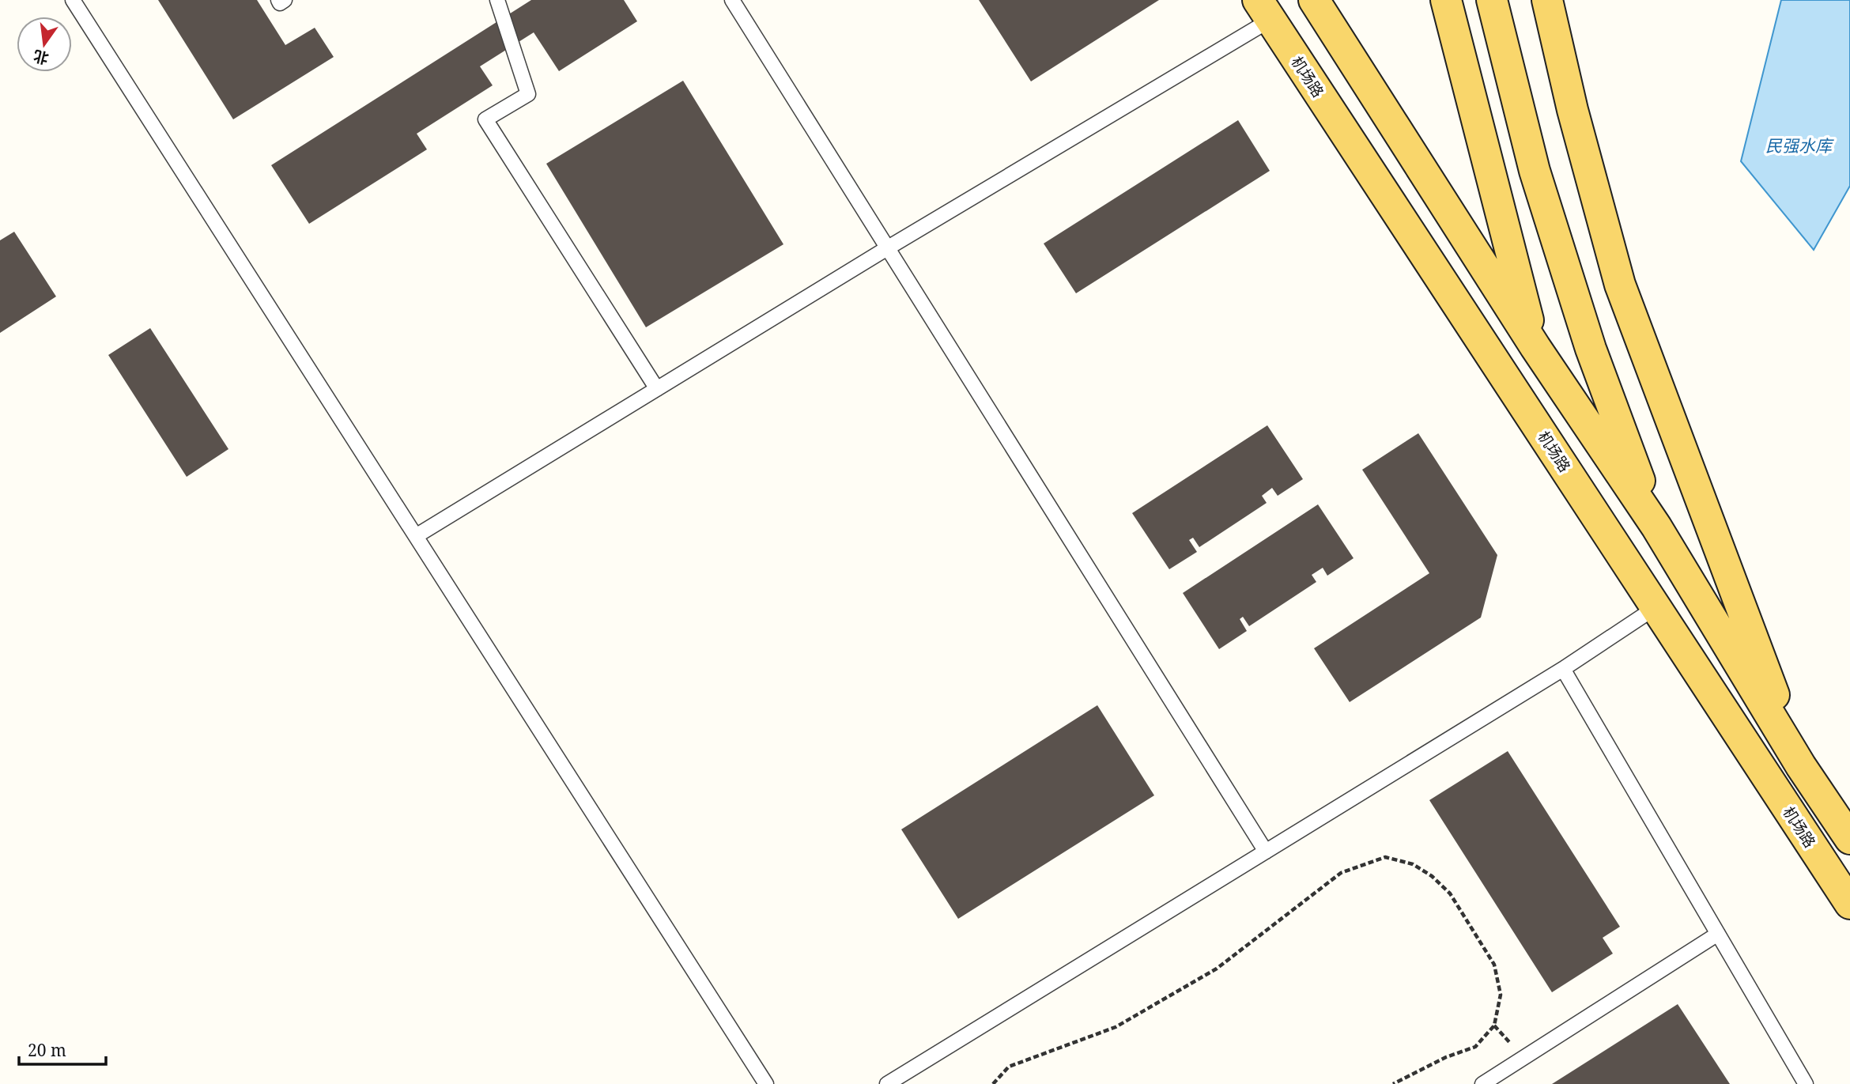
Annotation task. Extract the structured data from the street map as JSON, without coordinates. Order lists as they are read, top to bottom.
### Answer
{
  "streets": {
    "main road": ["机场路"]
  },
  "water": ["民强水库"],
  "scale_bar": "20 m",
  "north": "bottom"
}
